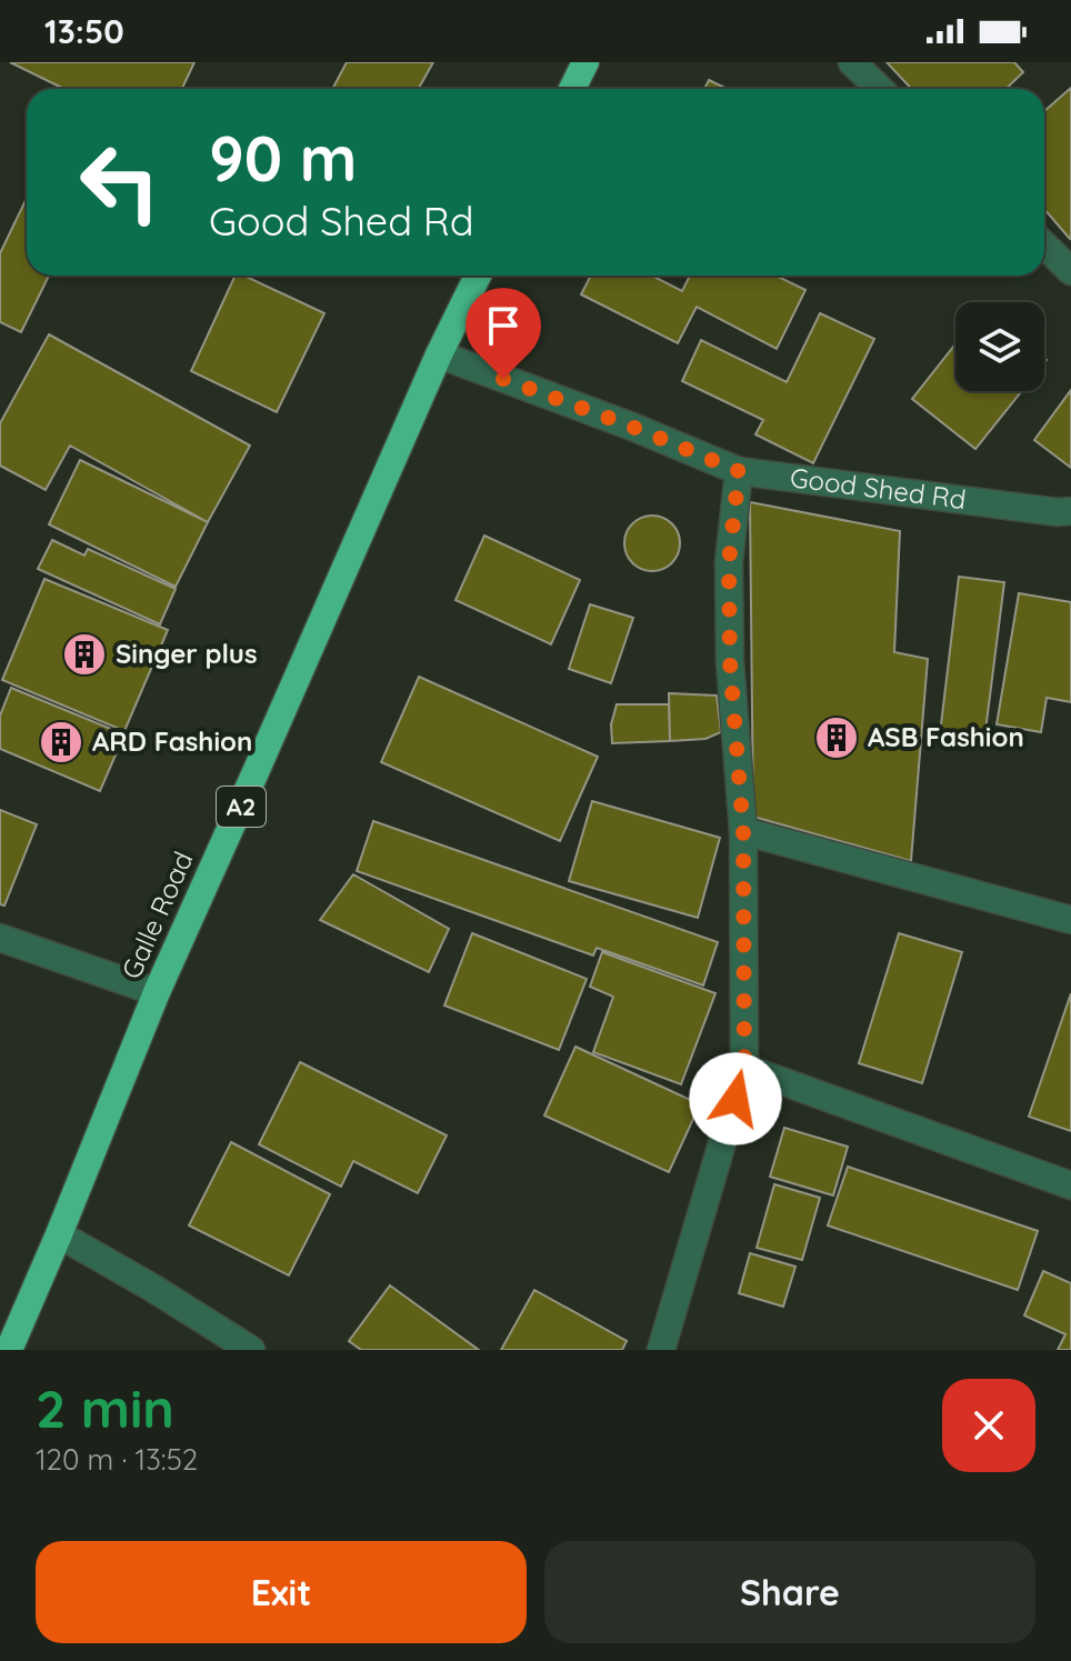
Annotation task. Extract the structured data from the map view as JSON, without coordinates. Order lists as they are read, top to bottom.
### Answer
{
  "streets": {
    "highway": ["A2", "Galle Road"],
    "street": ["Good Shed Rd"]
  },
  "crossings": [
    ["Good Shed Rd", "Galle Road"]
  ],
  "places": {
    "building": ["Singer plus", "ASB Fashion", "ARD Fashion"]
  },
  "page": {
    "status": "13:50",
    "turn": ["90 m", "Good Shed Rd"],
    "heading": ["2 min", "120 m · 13:52"],
    "buttons": ["Exit", "Share"]
  }
}
